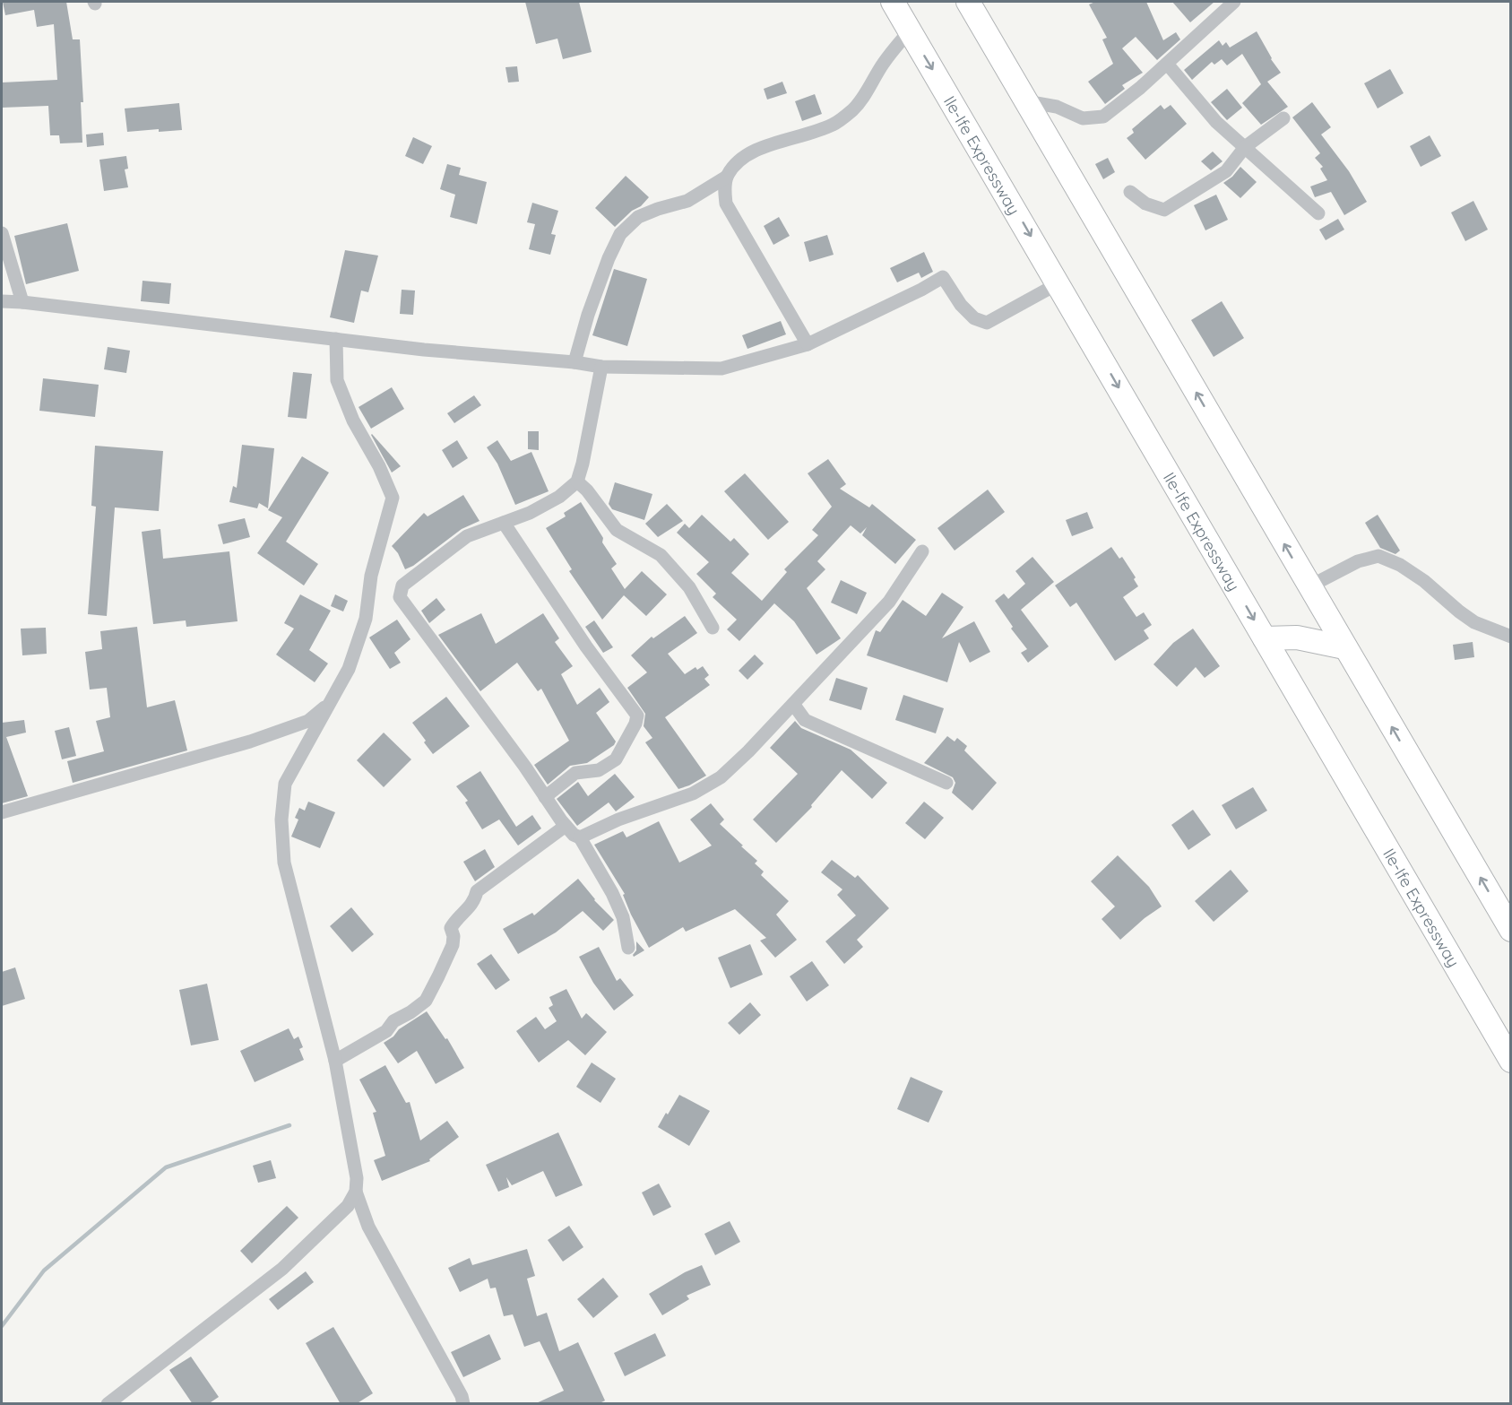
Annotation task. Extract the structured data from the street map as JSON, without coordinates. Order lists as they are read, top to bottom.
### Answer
{
  "streets": {
    "highway": ["Ile-Ife Expressway"]
  }
}
